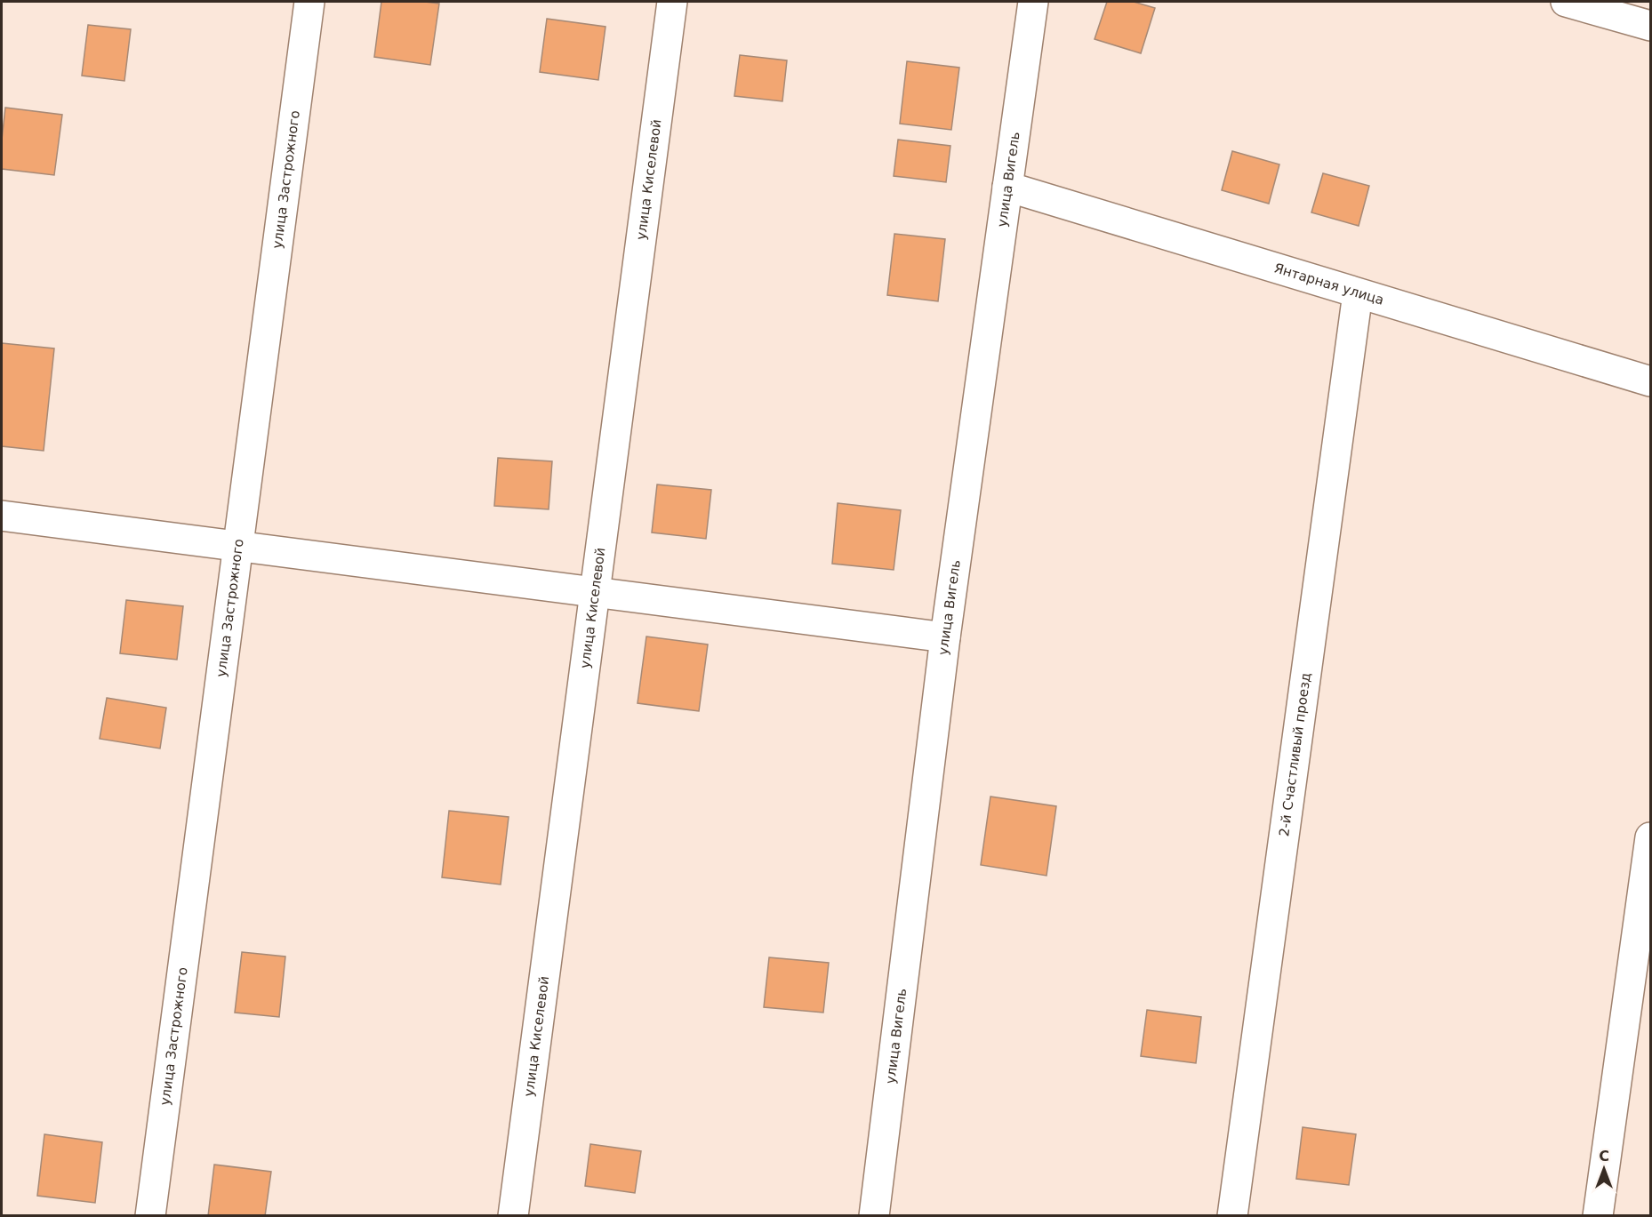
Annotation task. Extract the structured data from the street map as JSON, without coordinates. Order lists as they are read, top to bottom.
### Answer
{
  "streets": {
    "street": [
      "улица Вигель",
      "улица Застрожного",
      "улица Киселевой",
      "Янтарная улица",
      "2-й Счастливый проезд"
    ]
  },
  "crossings": [
    ["улица Вигель", "Янтарная улица"],
    ["Янтарная улица", "2-й Счастливый проезд"]
  ],
  "north": "top"
}
